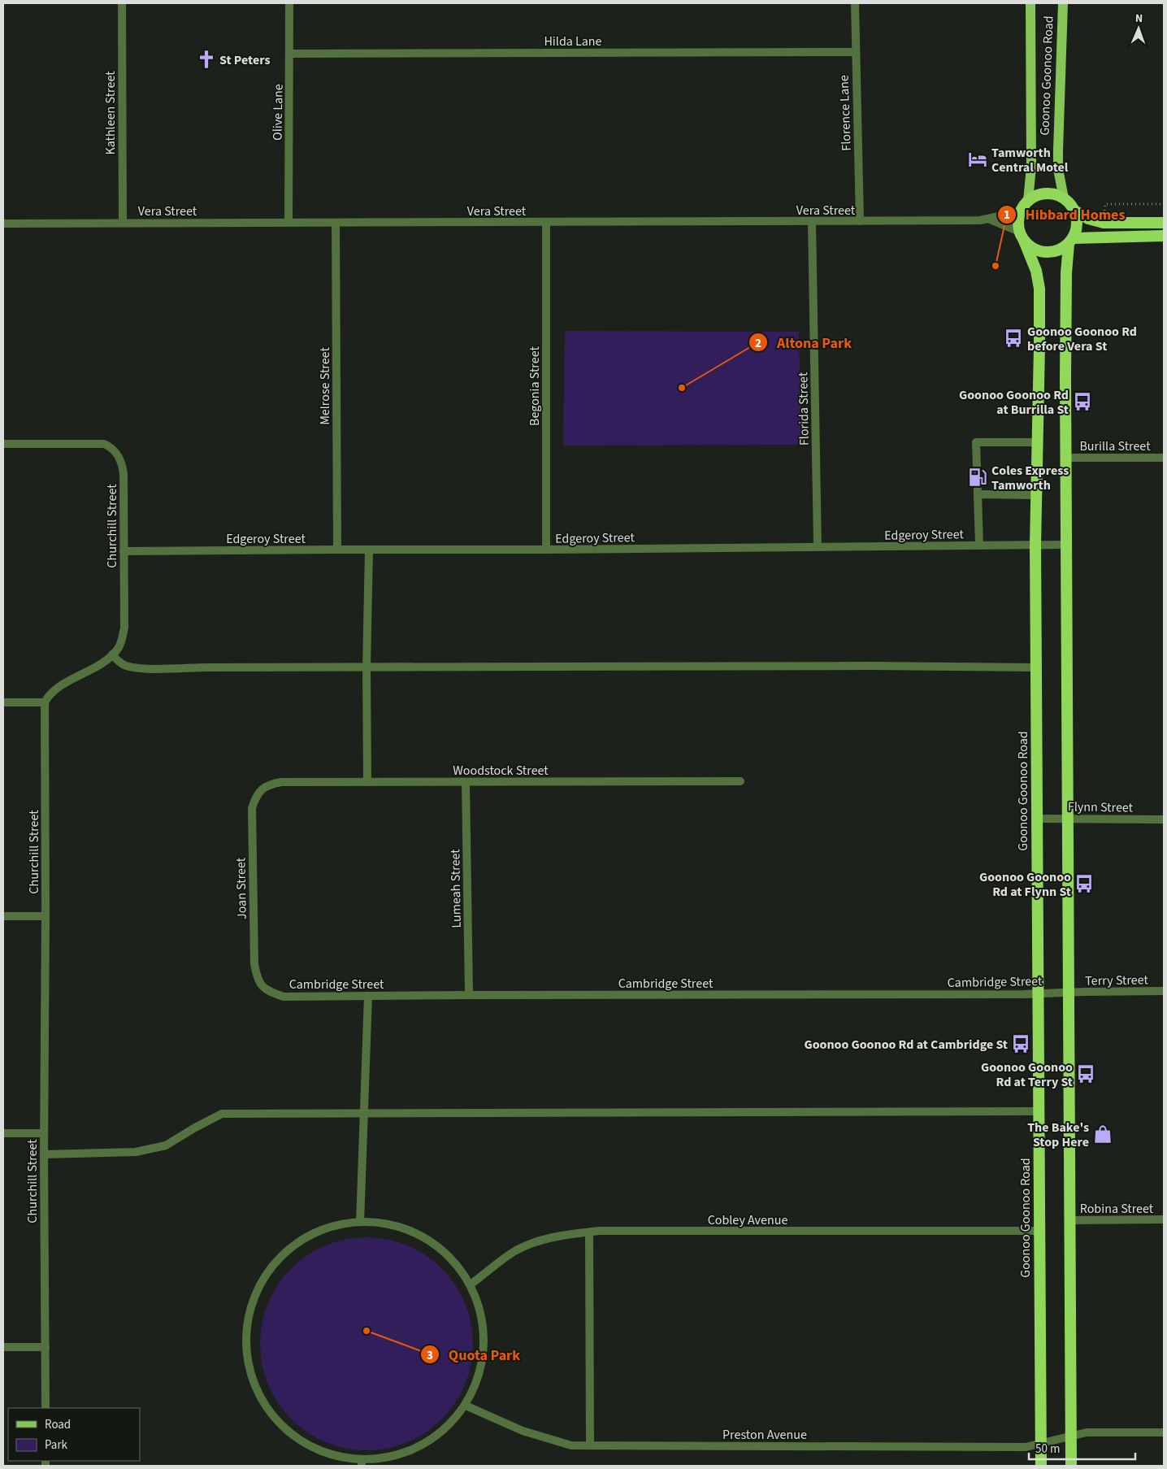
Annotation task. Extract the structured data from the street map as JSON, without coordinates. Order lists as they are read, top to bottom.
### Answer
{
  "streets": {
    "highway": ["Goonoo Goonoo Road"],
    "street": [
      "Hilda Lane",
      "Olive Lane",
      "Kathleen Street",
      "Florence Lane",
      "Vera Street",
      "Melrose Street",
      "Begonia Street",
      "Florida Street",
      "Burilla Street",
      "Churchill Street",
      "Edgeroy Street",
      "Woodstock Street",
      "Flynn Street",
      "Joan Street",
      "Lumeah Street",
      "Terry Street",
      "Cambridge Street",
      "Robina Street",
      "Cobley Avenue",
      "Preston Avenue"
    ]
  },
  "crossings": [
    ["Hilda Lane", "Olive Lane"],
    ["Hilda Lane", "Florence Lane"],
    ["Goonoo Goonoo Road", "Vera Street"],
    ["Goonoo Goonoo Road", "Edgeroy Street"],
    ["Goonoo Goonoo Road", "Flynn Street"],
    ["Goonoo Goonoo Road", "Cambridge Street"],
    ["Goonoo Goonoo Road", "Cobley Avenue"],
    ["Goonoo Goonoo Road", "Preston Avenue"],
    ["Olive Lane", "Vera Street"],
    ["Kathleen Street", "Vera Street"],
    ["Florence Lane", "Vera Street"],
    ["Vera Street", "Melrose Street"],
    ["Vera Street", "Begonia Street"],
    ["Vera Street", "Florida Street"],
    ["Melrose Street", "Edgeroy Street"],
    ["Begonia Street", "Edgeroy Street"],
    ["Florida Street", "Edgeroy Street"],
    ["Churchill Street", "Edgeroy Street"],
    ["Woodstock Street", "Joan Street"],
    ["Woodstock Street", "Lumeah Street"],
    ["Joan Street", "Cambridge Street"],
    ["Lumeah Street", "Cambridge Street"],
    ["Terry Street", "Cambridge Street"]
  ],
  "places": {
    "church": ["St Peters"],
    "hotel": ["Tamworth Central Motel"],
    "other": ["Hibbard Homes", "Altona Park", "Quota Park"],
    "bus stop": [
      "Goonoo Goonoo Rd before Vera St",
      "Goonoo Goonoo Rd at Burrilla St",
      "Goonoo Goonoo Rd at Flynn St",
      "Goonoo Goonoo Rd at Cambridge St",
      "Goonoo Goonoo Rd at Terry St"
    ],
    "fuel station": ["Coles Express Tamworth"],
    "shop": ["The Bake's Stop Here"]
  },
  "legend": ["Road", "Park"],
  "scale_bar": "50 m",
  "north": "top"
}
